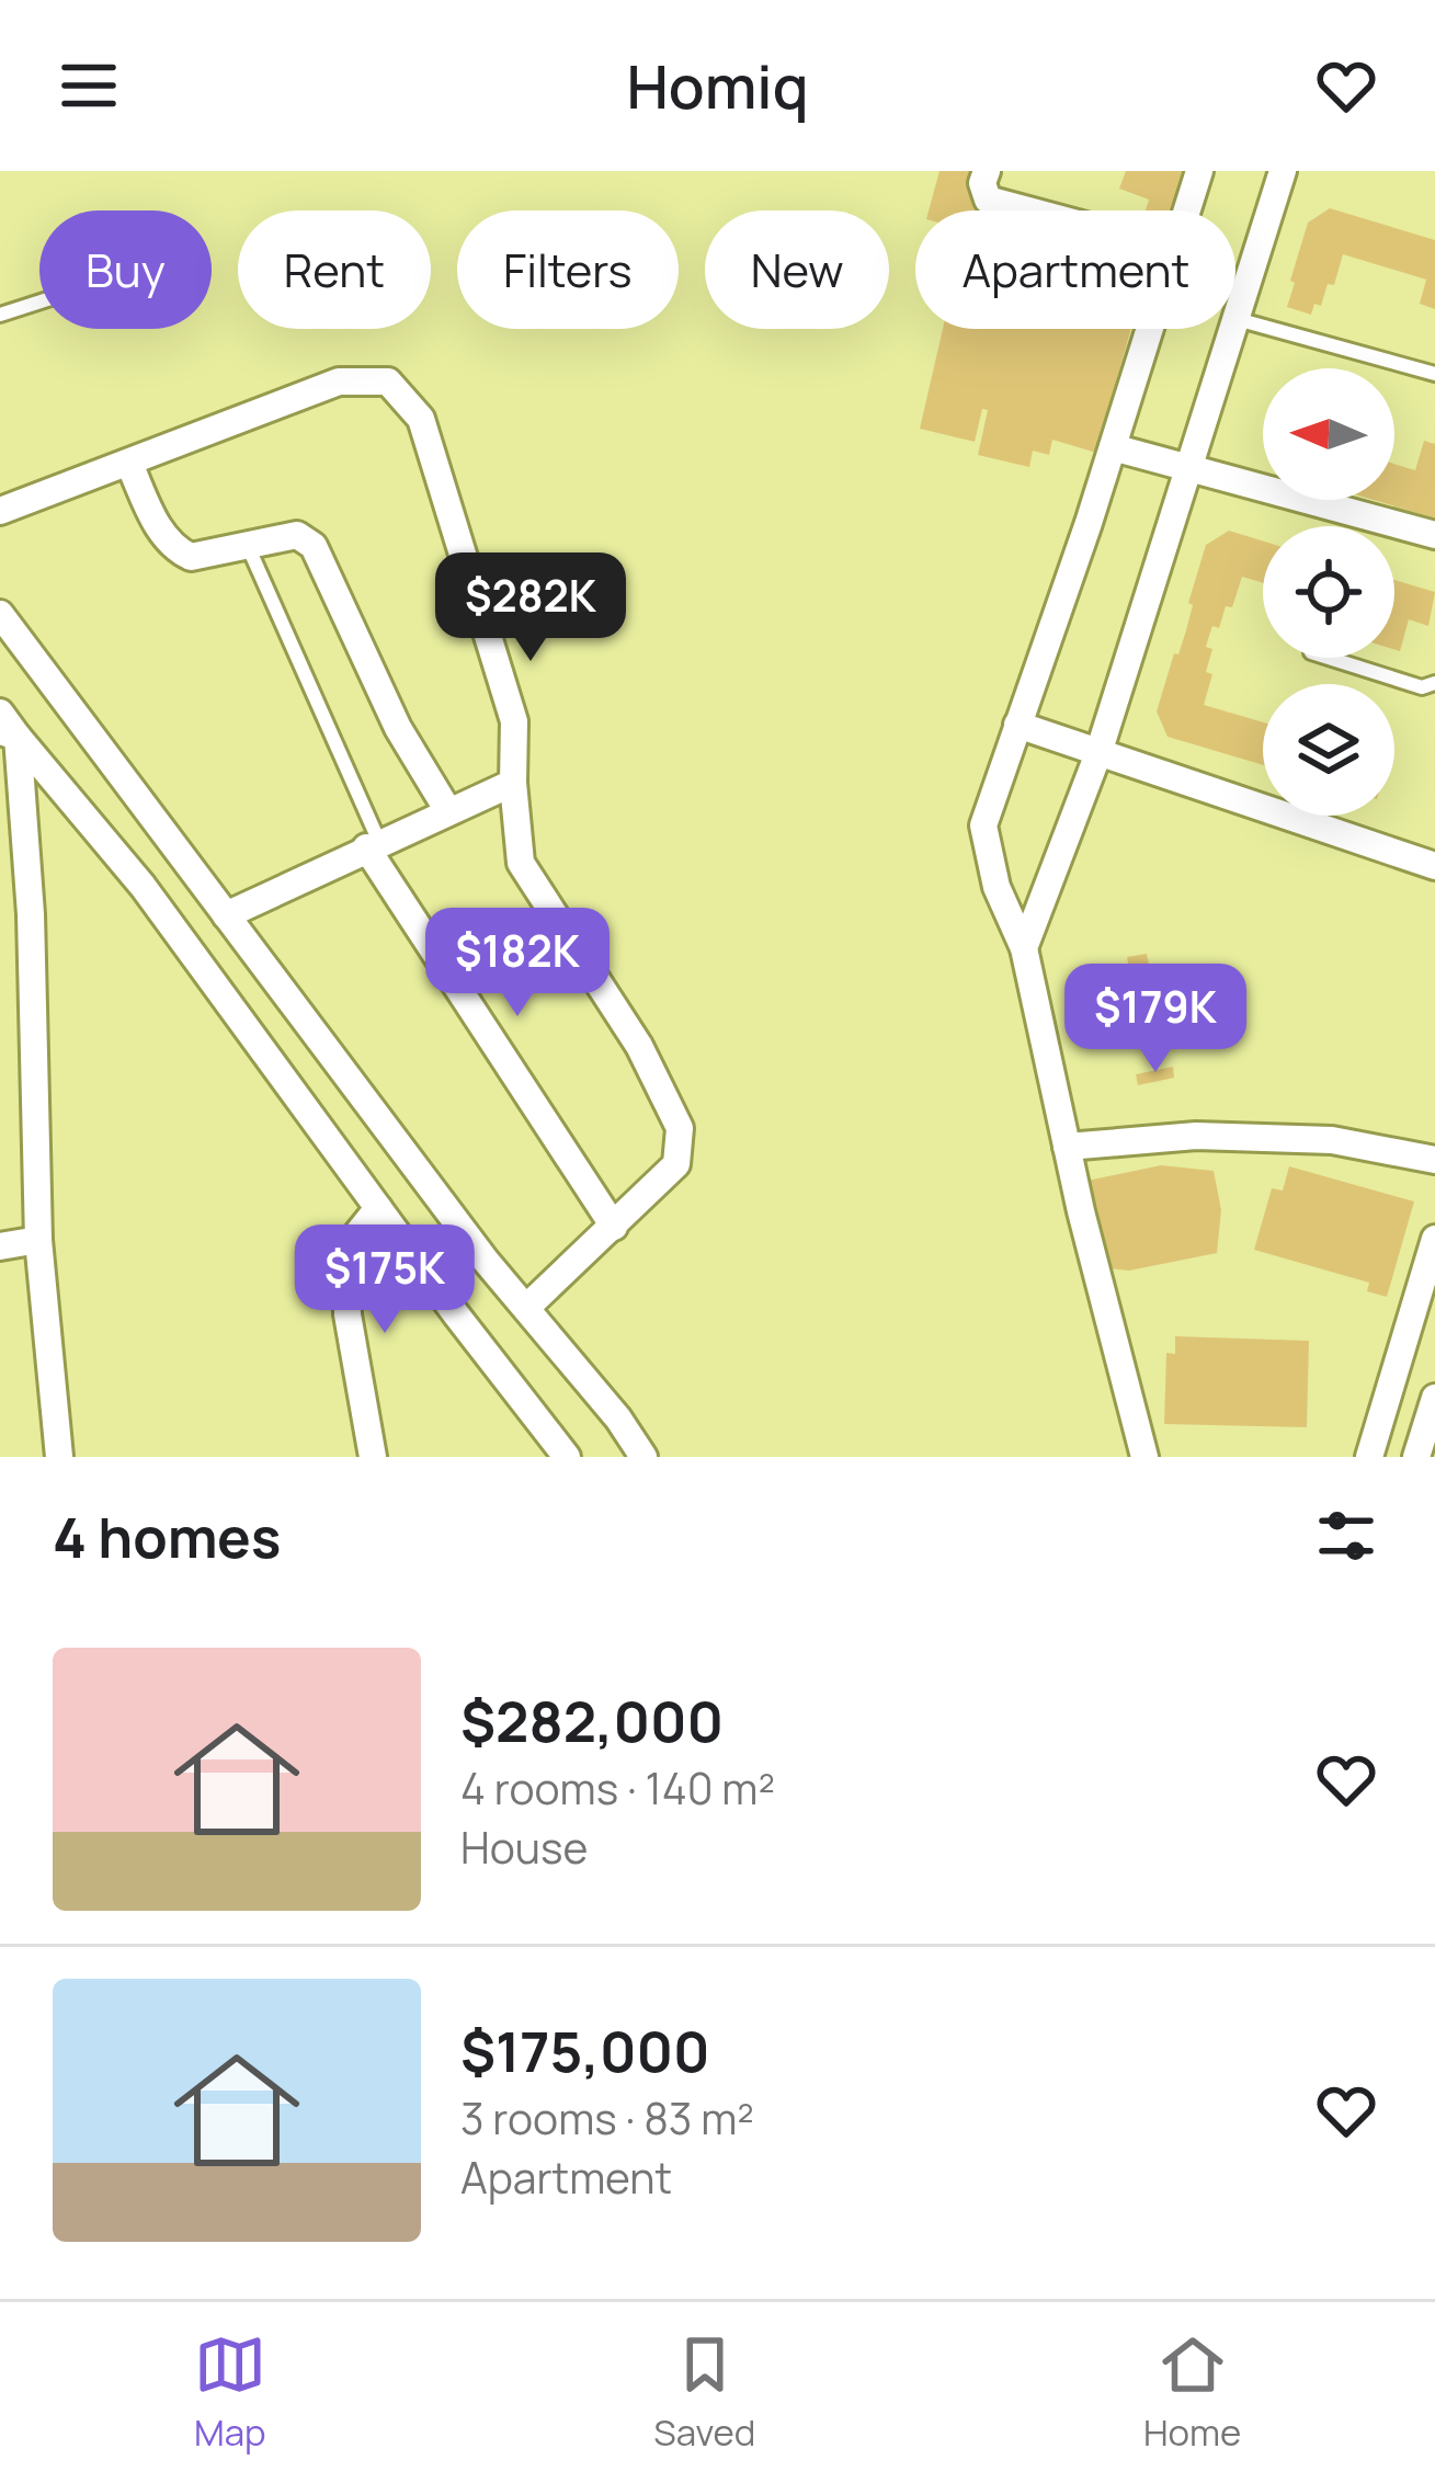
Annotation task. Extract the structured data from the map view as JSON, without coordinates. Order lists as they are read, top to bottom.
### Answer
{
  "north": "left",
  "page": {
    "header": "Homiq",
    "chip": [
      "Buy",
      "Rent",
      "Filters",
      "New",
      "Apartment"
    ],
    "price": [
      "$282K",
      "$182K",
      "$179K",
      "$175K"
    ],
    "heading": "4 homes",
    "list": [
      {
        "name": "$282,000",
        "note": "4 rooms · 140 m² · House"
      },
      {
        "name": "$175,000",
        "note": "3 rooms · 83 m² · Apartment"
      }
    ],
    "tabs": ["Map", "Saved", "Home"]
  }
}
